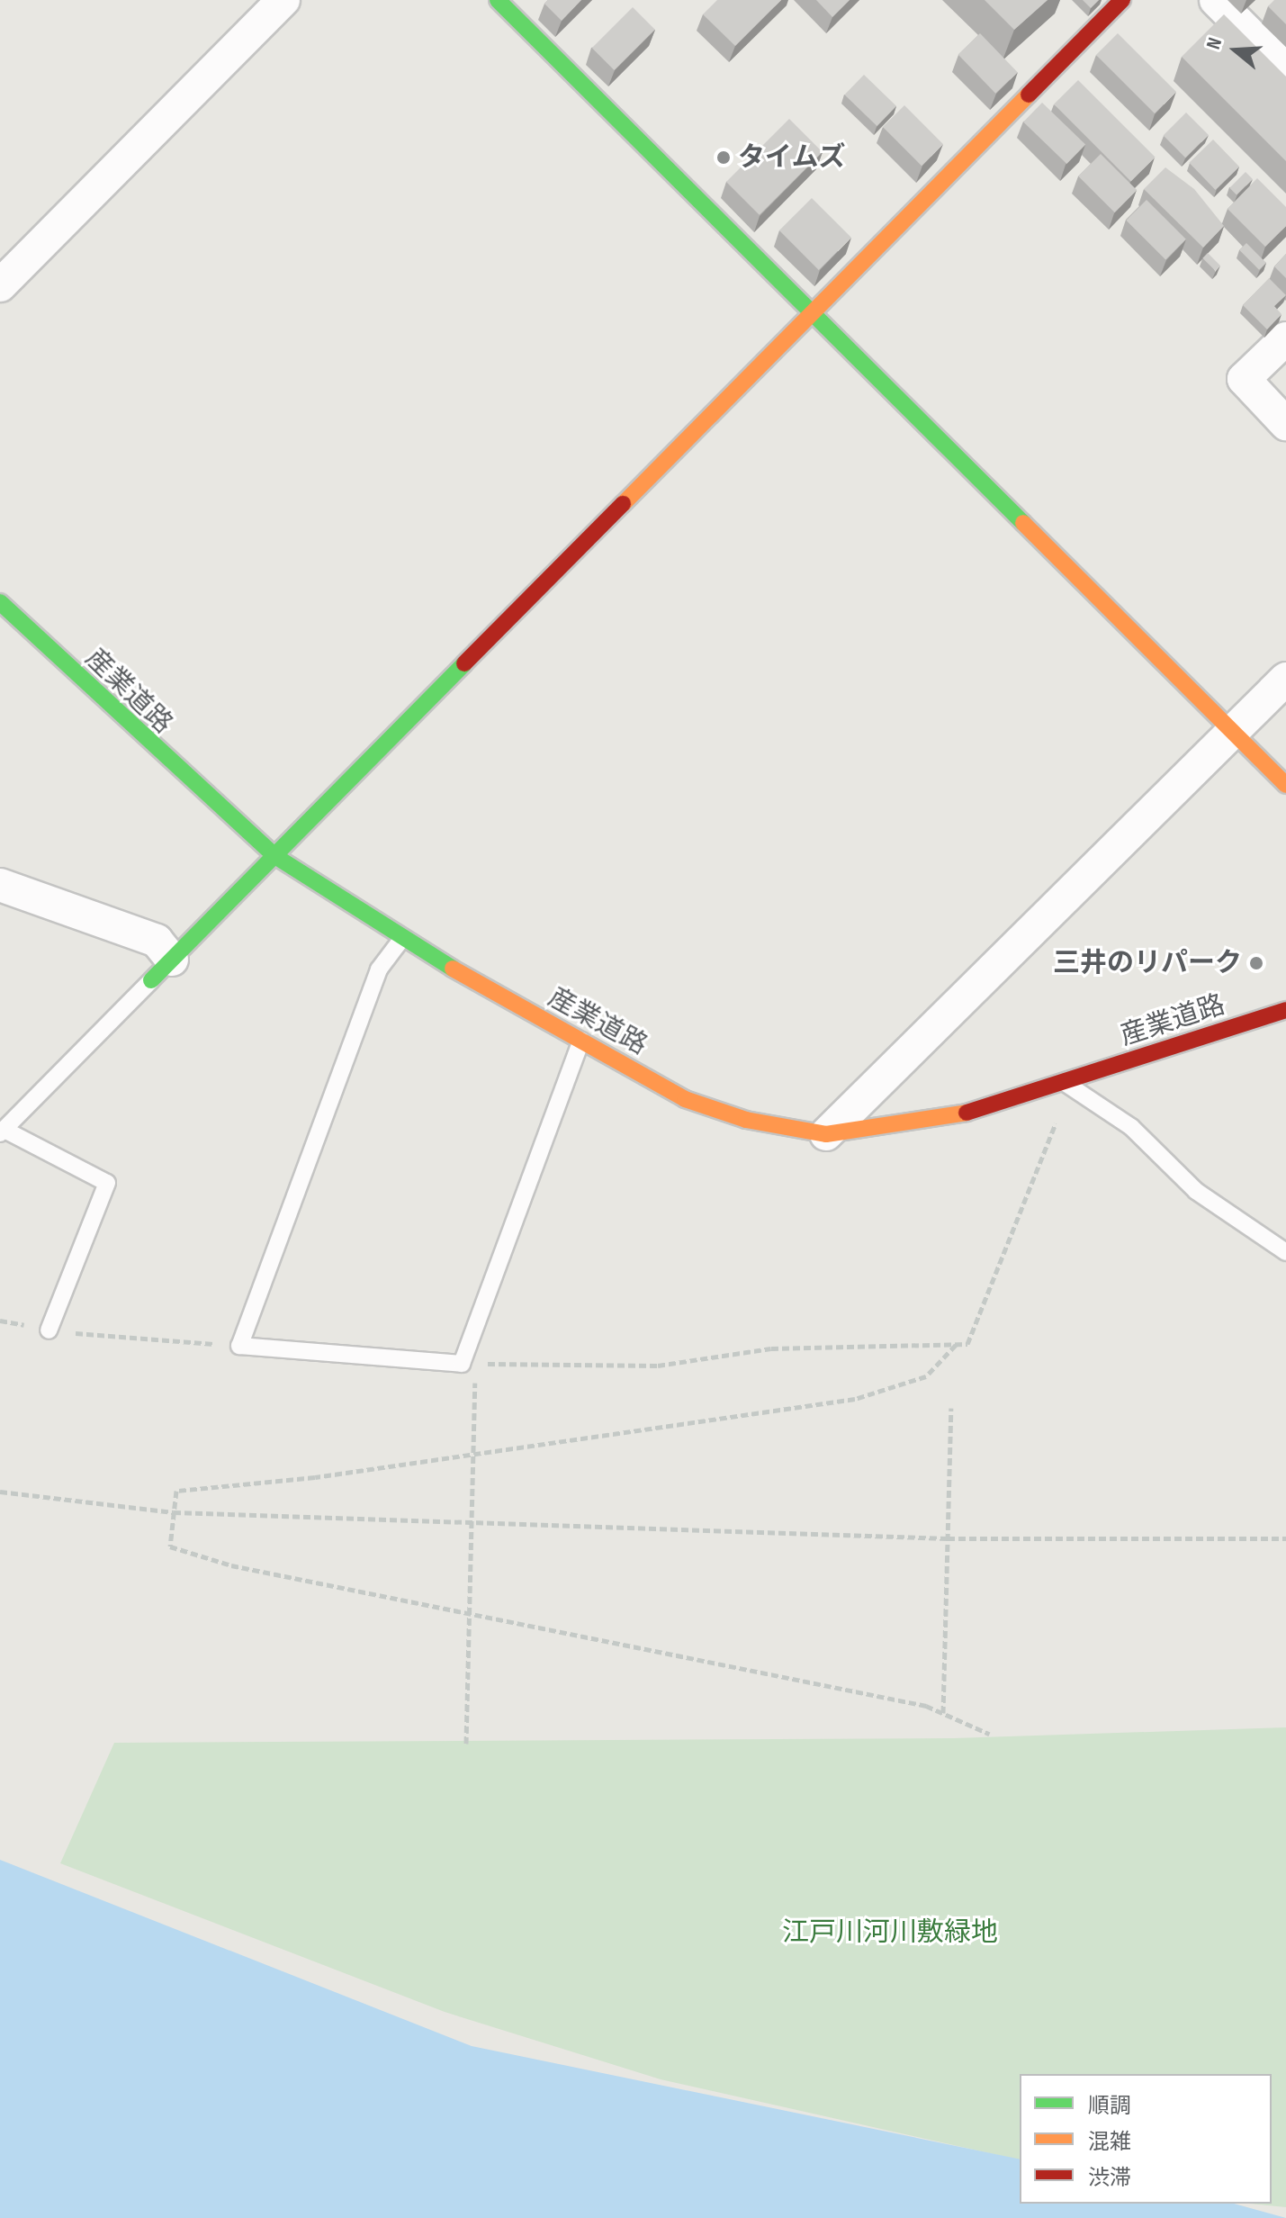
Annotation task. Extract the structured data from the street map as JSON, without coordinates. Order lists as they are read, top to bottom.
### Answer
{
  "streets": {
    "street": ["産業道路"]
  },
  "parks": ["江戸川河川敷緑地"],
  "places": ["タイムズ", "三井のリパーク"],
  "legend": ["順調", "混雑", "渋滞"],
  "north": "left"
}
